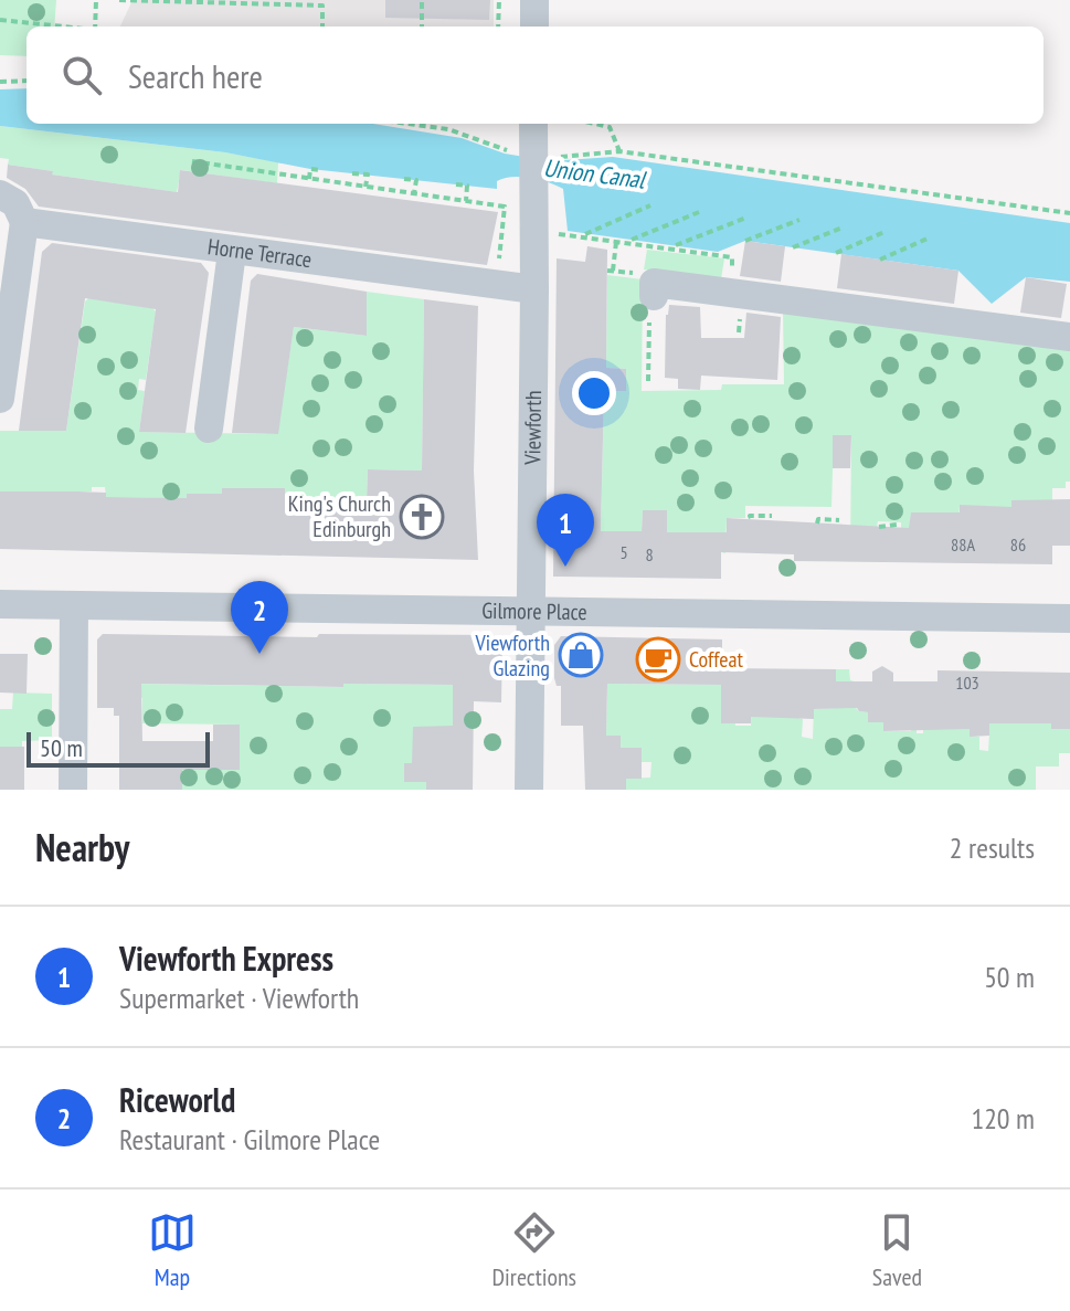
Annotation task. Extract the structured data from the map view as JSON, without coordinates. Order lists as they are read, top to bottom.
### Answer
{
  "streets": {
    "street": ["Horne Terrace", "Viewforth", "Gilmore Place"]
  },
  "crossings": [
    ["Horne Terrace", "Viewforth"],
    ["Viewforth", "Gilmore Place"]
  ],
  "water": ["Union Canal"],
  "places": {
    "church": ["King's Church Edinburgh"],
    "shop": ["Viewforth Glazing"],
    "cafe": ["Coffeat"]
  },
  "house_numbers": [
    "88A",
    "86",
    "5",
    "8",
    "103"
  ],
  "scale_bar": "50 m",
  "page": {
    "search": "Search here",
    "pins": ["1", "2"],
    "scale": "50 m",
    "heading": ["Nearby", "2 results"],
    "list": [
      {
        "mark": "1",
        "name": "Viewforth Express",
        "note": "Supermarket · Viewforth",
        "value": "50 m"
      },
      {
        "mark": "2",
        "name": "Riceworld",
        "note": "Restaurant · Gilmore Place",
        "value": "120 m"
      }
    ],
    "nav": ["Map", "Directions", "Saved"]
  }
}
